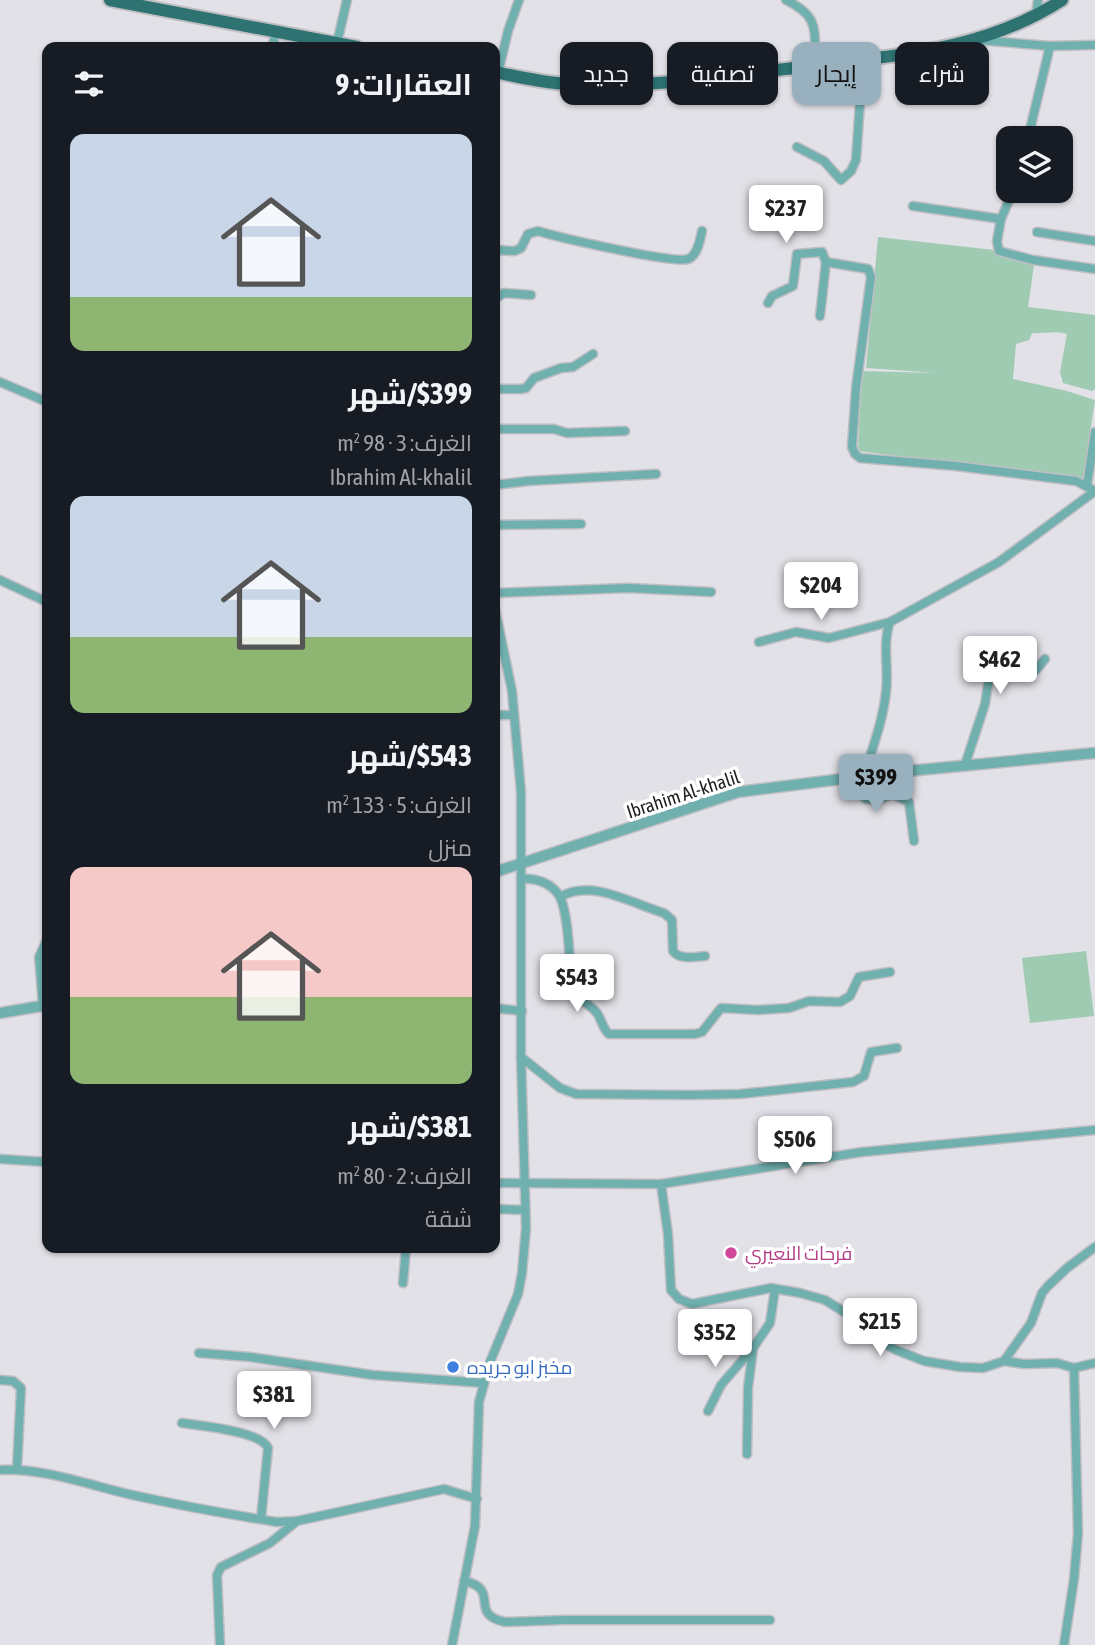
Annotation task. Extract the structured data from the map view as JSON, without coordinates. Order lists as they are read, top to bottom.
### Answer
{
  "streets": {
    "street": ["Ibrahim Al-khalil"]
  },
  "places": ["فرحات النعيري", "مخبز ابو جريده"],
  "page": {
    "chip": [
      "شراء",
      "إيجار",
      "تصفية",
      "جديد"
    ],
    "heading": "العقارات: 9",
    "list": [
      {
        "name": "$399/شهر",
        "note": "الغرف: 3 · 98 m² · Ibrahim Al-khalil"
      },
      {
        "name": "$543/شهر",
        "note": "الغرف: 5 · 133 m² · منزل"
      },
      {
        "name": "$381/شهر",
        "note": "الغرف: 2 · 80 m² · شقة"
      }
    ],
    "price": [
      "$237",
      "$204",
      "$462",
      "$399",
      "$543",
      "$506",
      "$215",
      "$352",
      "$381"
    ]
  }
}
